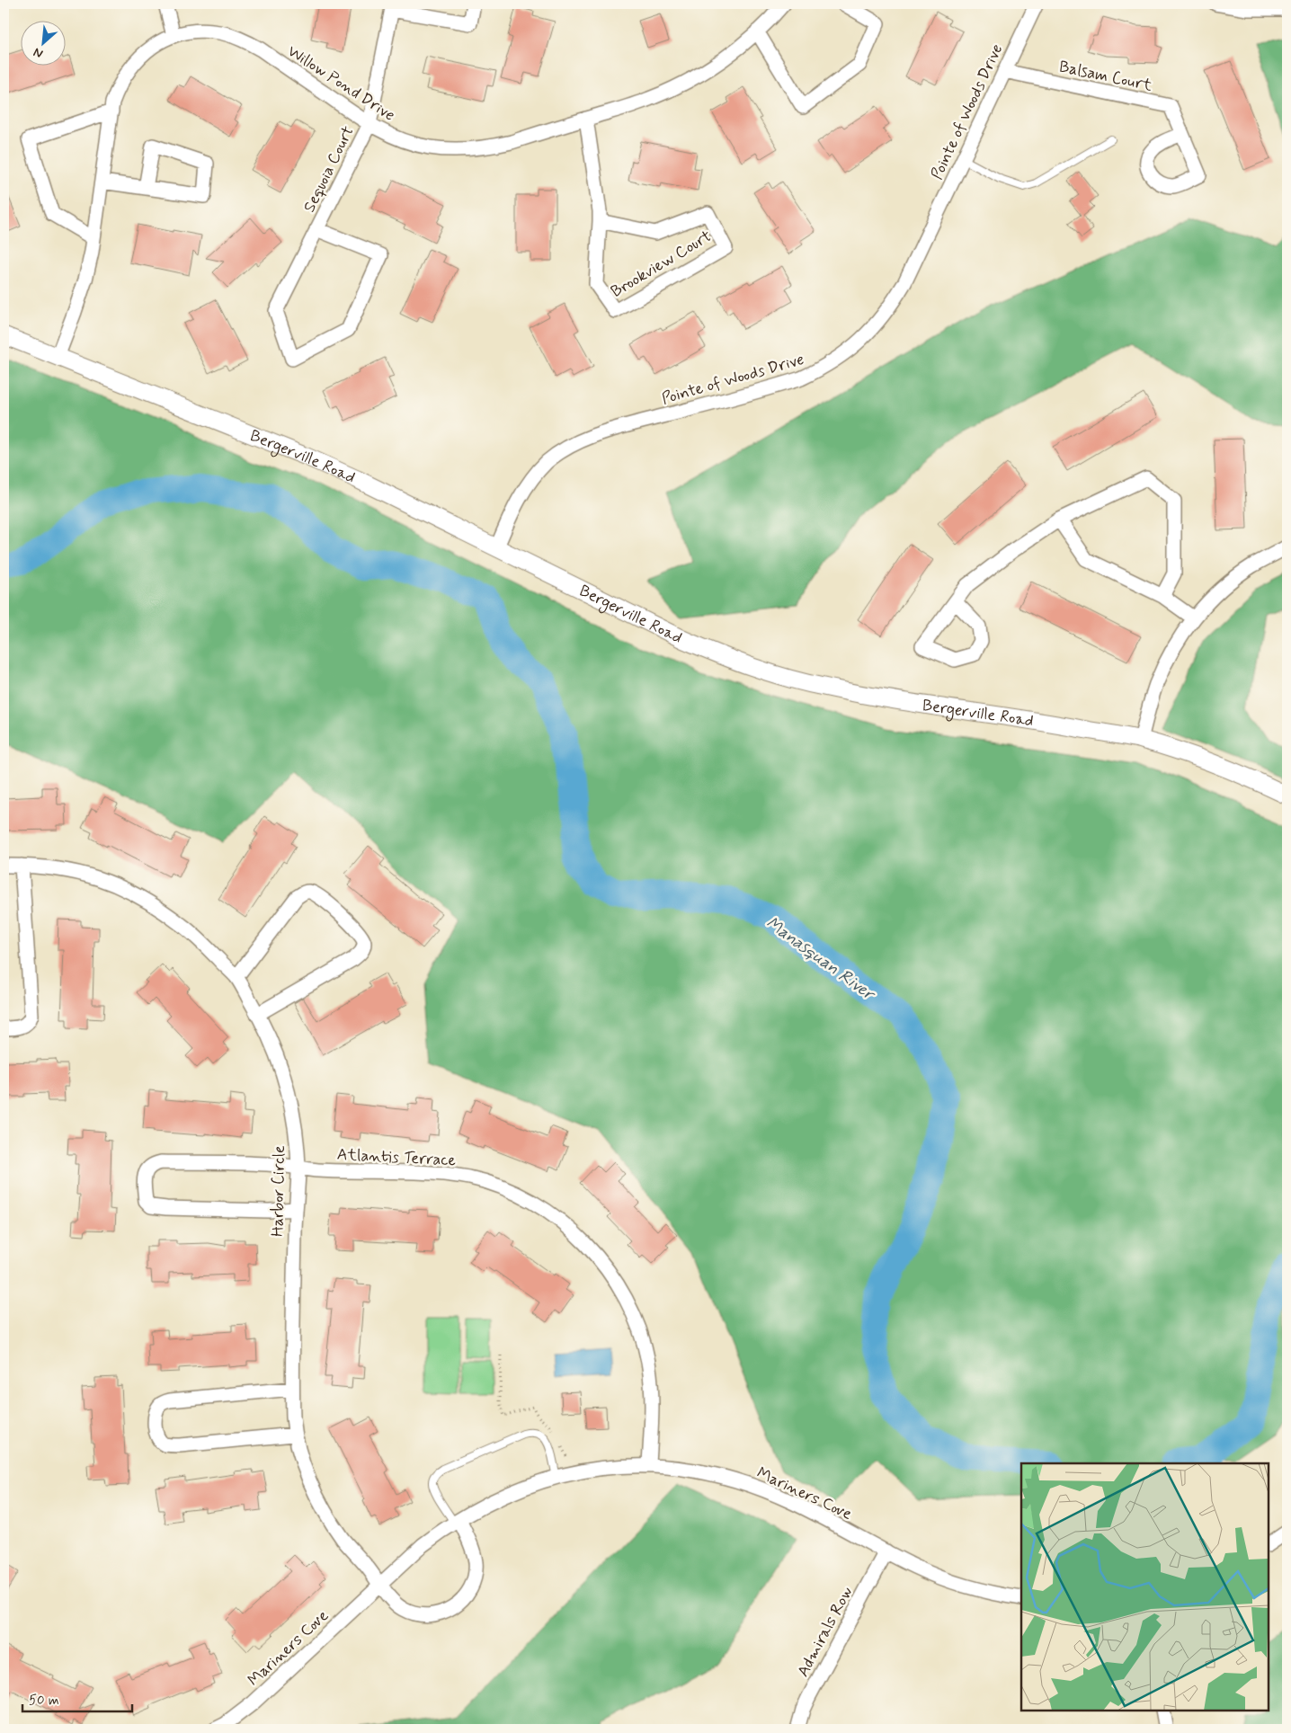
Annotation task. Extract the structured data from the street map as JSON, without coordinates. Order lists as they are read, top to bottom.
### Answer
{
  "streets": {
    "street": [
      "Balsam Court",
      "Willow Pond Drive",
      "Pointe of Woods Drive",
      "Sequoia Court",
      "Brookview Court",
      "Bergerville Road",
      "Atlantis Terrace",
      "Harbor Circle",
      "Mariners Cove",
      "Admirals Row"
    ]
  },
  "crossings": [
    ["Balsam Court", "Pointe of Woods Drive"],
    ["Willow Pond Drive", "Sequoia Court"],
    ["Willow Pond Drive", "Brookview Court"],
    ["Pointe of Woods Drive", "Bergerville Road"],
    ["Atlantis Terrace", "Harbor Circle"],
    ["Atlantis Terrace", "Mariners Cove"],
    ["Mariners Cove", "Admirals Row"]
  ],
  "water": ["Manasquan River"],
  "scale_bar": "50 m",
  "north": "bottom left"
}
